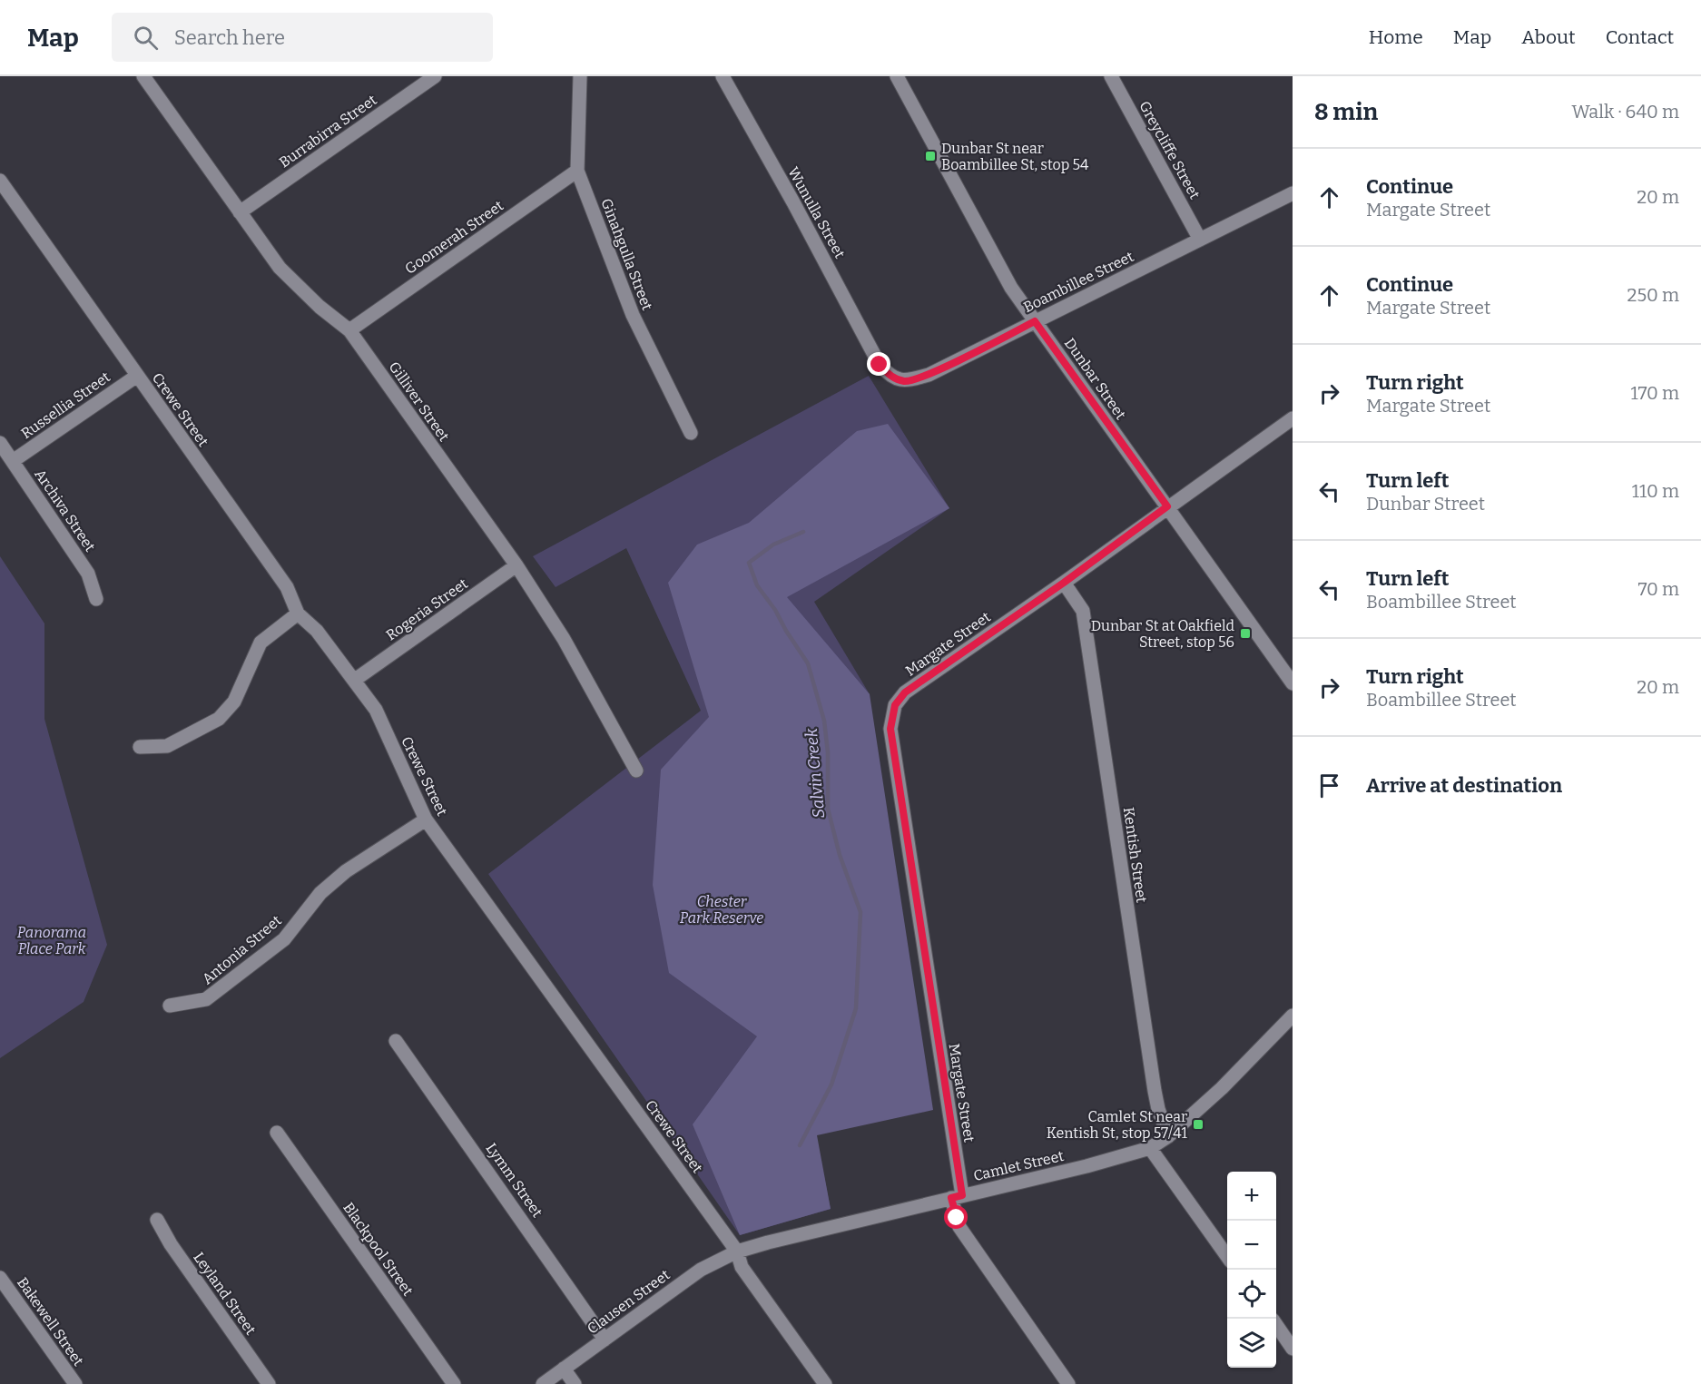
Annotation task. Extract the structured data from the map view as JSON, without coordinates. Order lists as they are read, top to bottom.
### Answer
{
  "streets": {
    "street": [
      "Burrabirra Street",
      "Greycliffe Street",
      "Wunulla Street",
      "Goomerah Street",
      "Ginahgulla Street",
      "Boambillee Street",
      "Dunbar Street",
      "Gilliver Street",
      "Russellia Street",
      "Crewe Street",
      "Archiva Street",
      "Rogeria Street",
      "Margate Street",
      "Kentish Street",
      "Antonia Street",
      "Camlet Street",
      "Lymm Street",
      "Blackpool Street",
      "Leyland Street",
      "Clausen Street",
      "Bakewell Street"
    ]
  },
  "crossings": [
    ["Burrabirra Street", "Gilliver Street"],
    ["Greycliffe Street", "Boambillee Street"],
    ["Wunulla Street", "Boambillee Street"],
    ["Goomerah Street", "Ginahgulla Street"],
    ["Goomerah Street", "Gilliver Street"],
    ["Boambillee Street", "Dunbar Street"],
    ["Dunbar Street", "Margate Street"],
    ["Gilliver Street", "Rogeria Street"],
    ["Russellia Street", "Crewe Street"],
    ["Russellia Street", "Archiva Street"],
    ["Crewe Street", "Rogeria Street"],
    ["Crewe Street", "Antonia Street"],
    ["Crewe Street", "Camlet Street"],
    ["Crewe Street", "Clausen Street"],
    ["Margate Street", "Kentish Street"],
    ["Margate Street", "Camlet Street"],
    ["Kentish Street", "Camlet Street"],
    ["Camlet Street", "Clausen Street"],
    ["Lymm Street", "Clausen Street"]
  ],
  "water": ["Salvin Creek"],
  "parks": ["Chester Park Reserve", "Panorama Place Park"],
  "places": {
    "transit": ["Dunbar St near Boambillee St, stop 54", "Dunbar St at Oakfield Street, stop 56", "Camlet St near Kentish St, stop 57/41"]
  },
  "page": {
    "header": "Map",
    "search": "Search here",
    "nav": [
      "Home",
      "Map",
      "About",
      "Contact"
    ],
    "heading": ["8 min", "Walk · 640 m"],
    "list": [
      ["Continue", "Margate Street", "20 m"],
      ["Continue", "Margate Street", "250 m"],
      ["Turn right", "Margate Street", "170 m"],
      ["Turn left", "Dunbar Street", "110 m"],
      ["Turn left", "Boambillee Street", "70 m"],
      ["Turn right", "Boambillee Street", "20 m"],
      "Arrive at destination"
    ],
    "map_buttons": ["+", "−"]
  }
}
